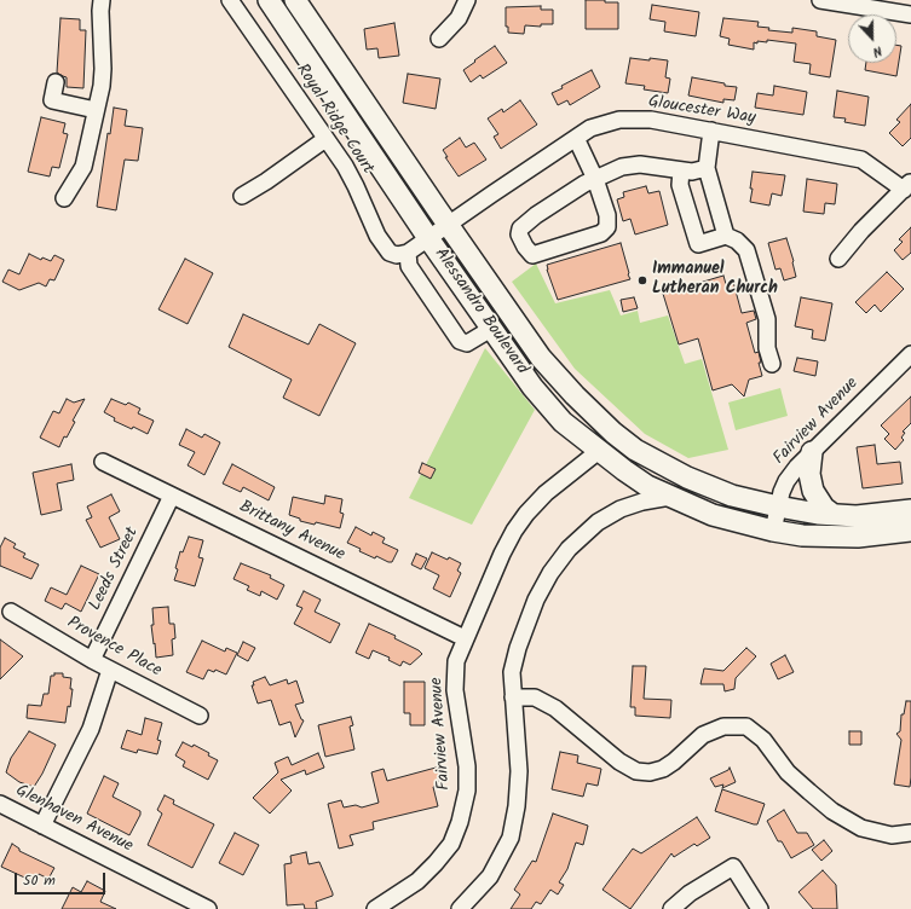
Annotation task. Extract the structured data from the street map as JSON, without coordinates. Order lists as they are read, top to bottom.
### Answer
{
  "streets": {
    "main road": ["Alessandro Boulevard"],
    "street": [
      "Gloucester Way",
      "Royal Ridge Court",
      "Fairview Avenue",
      "Brittany Avenue",
      "Leeds Street",
      "Provence Place",
      "Glenhaven Avenue"
    ]
  },
  "crossings": [
    ["Gloucester Way", "Alessandro Boulevard"],
    ["Alessandro Boulevard", "Fairview Avenue"],
    ["Fairview Avenue", "Brittany Avenue"],
    ["Brittany Avenue", "Leeds Street"],
    ["Leeds Street", "Provence Place"]
  ],
  "places": ["Immanuel Lutheran Church"],
  "scale_bar": "50 m",
  "north": "bottom"
}
